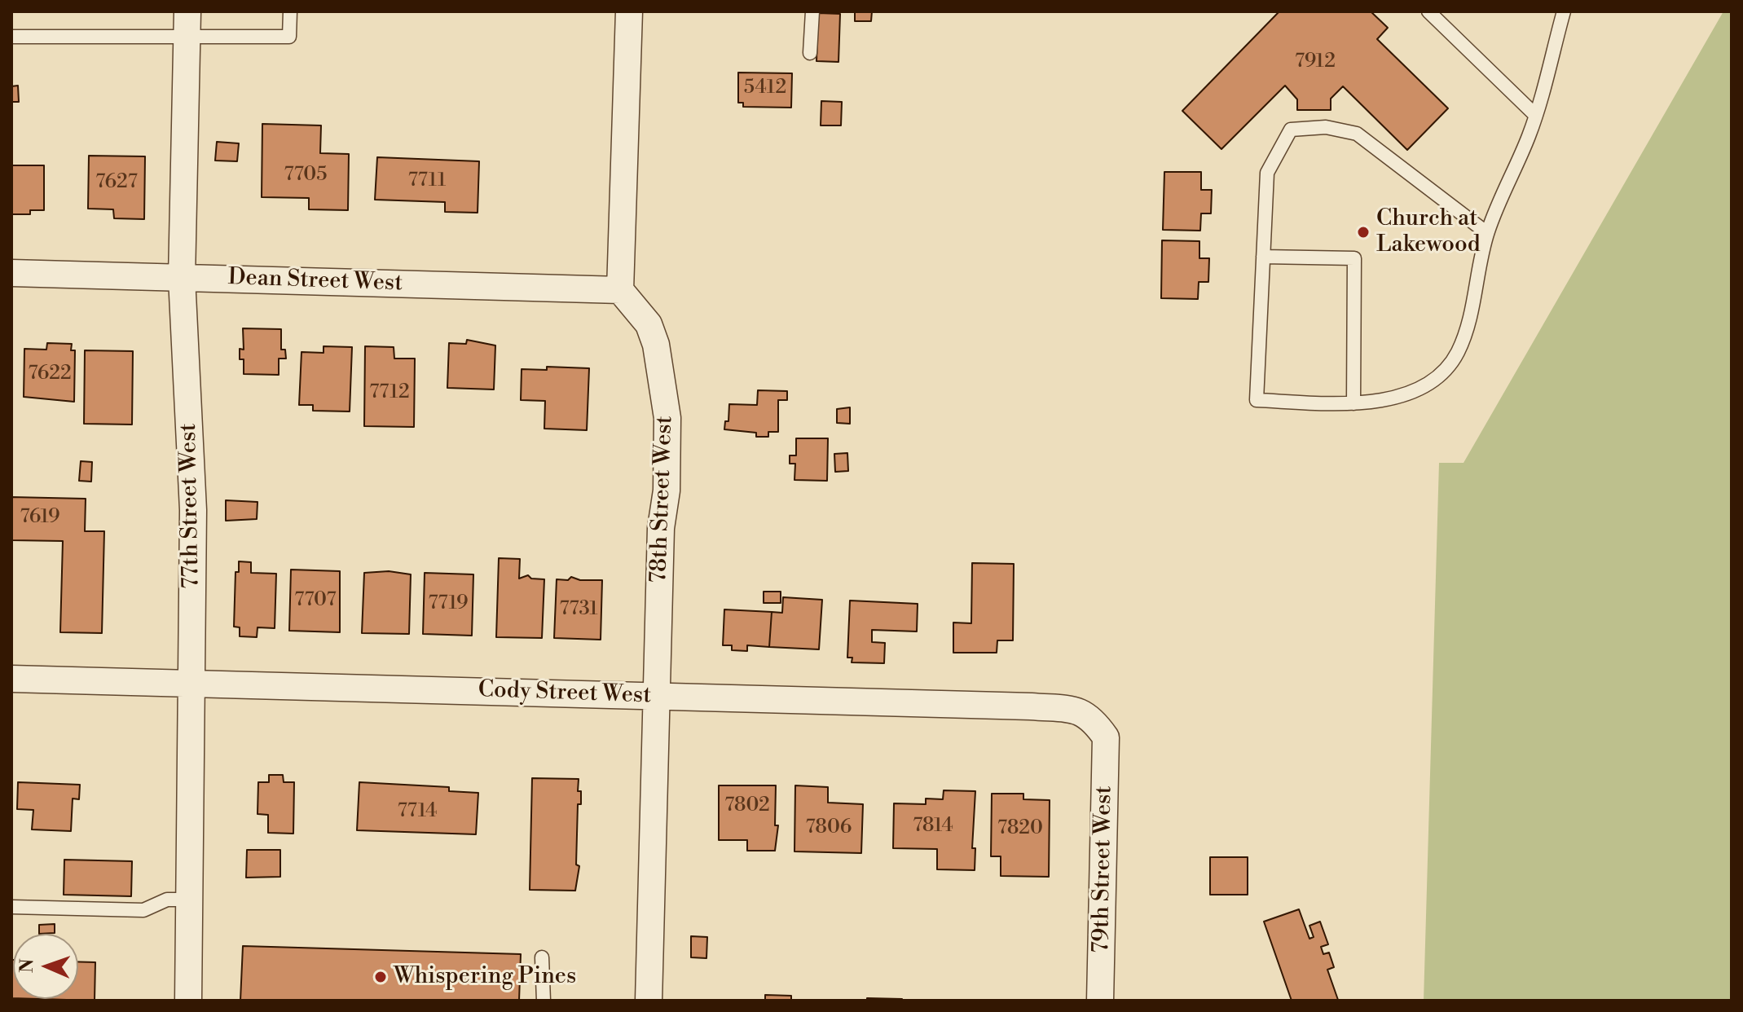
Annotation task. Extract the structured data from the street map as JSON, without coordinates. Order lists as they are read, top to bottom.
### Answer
{
  "streets": {
    "street": [
      "Dean Street West",
      "78th Street West",
      "77th Street West",
      "Cody Street West",
      "79th Street West"
    ]
  },
  "crossings": [
    ["Dean Street West", "78th Street West"],
    ["Dean Street West", "77th Street West"],
    ["78th Street West", "Cody Street West"],
    ["77th Street West", "Cody Street West"],
    ["Cody Street West", "79th Street West"]
  ],
  "places": ["Church at Lakewood", "Whispering Pines"],
  "house_numbers": [
    "7912",
    "5412",
    "7705",
    "7711",
    "7627",
    "7622",
    "7712",
    "7619",
    "7707",
    "7719",
    "7731",
    "7802",
    "7714",
    "7814",
    "7806",
    "7820"
  ],
  "north": "left"
}
